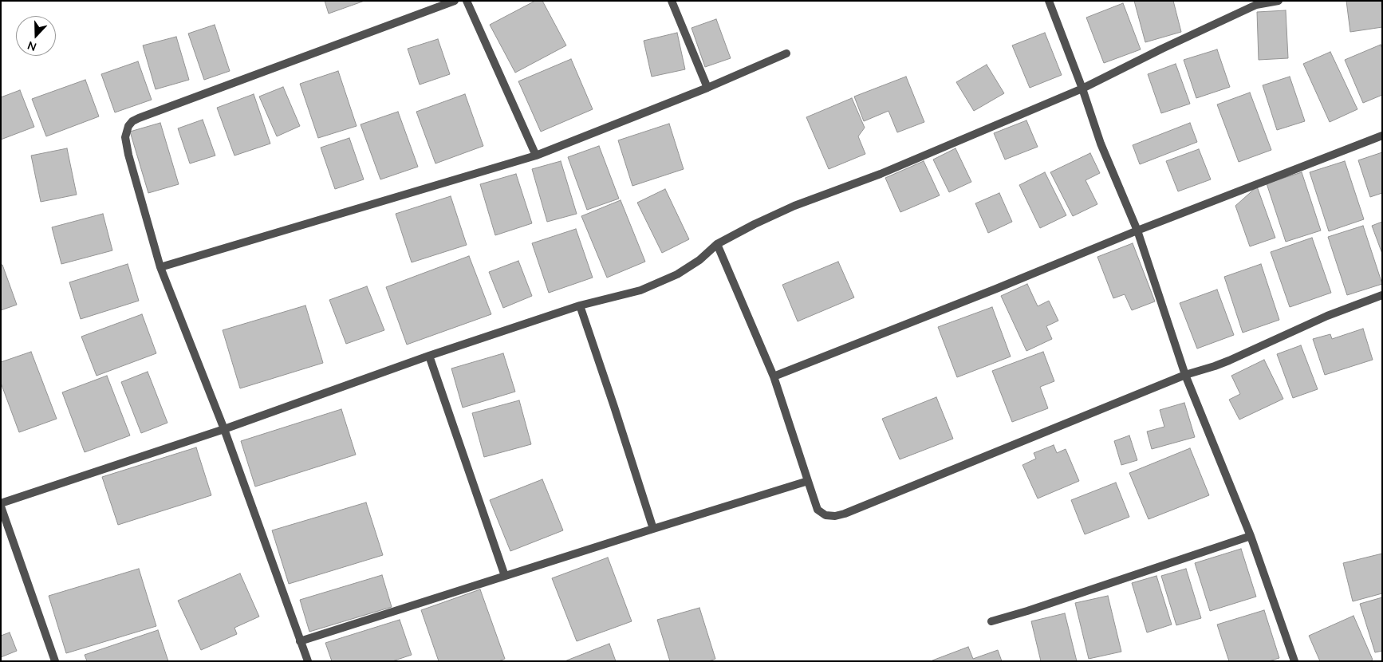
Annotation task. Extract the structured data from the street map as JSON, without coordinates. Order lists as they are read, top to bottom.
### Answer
{
  "north": "bottom"
}
